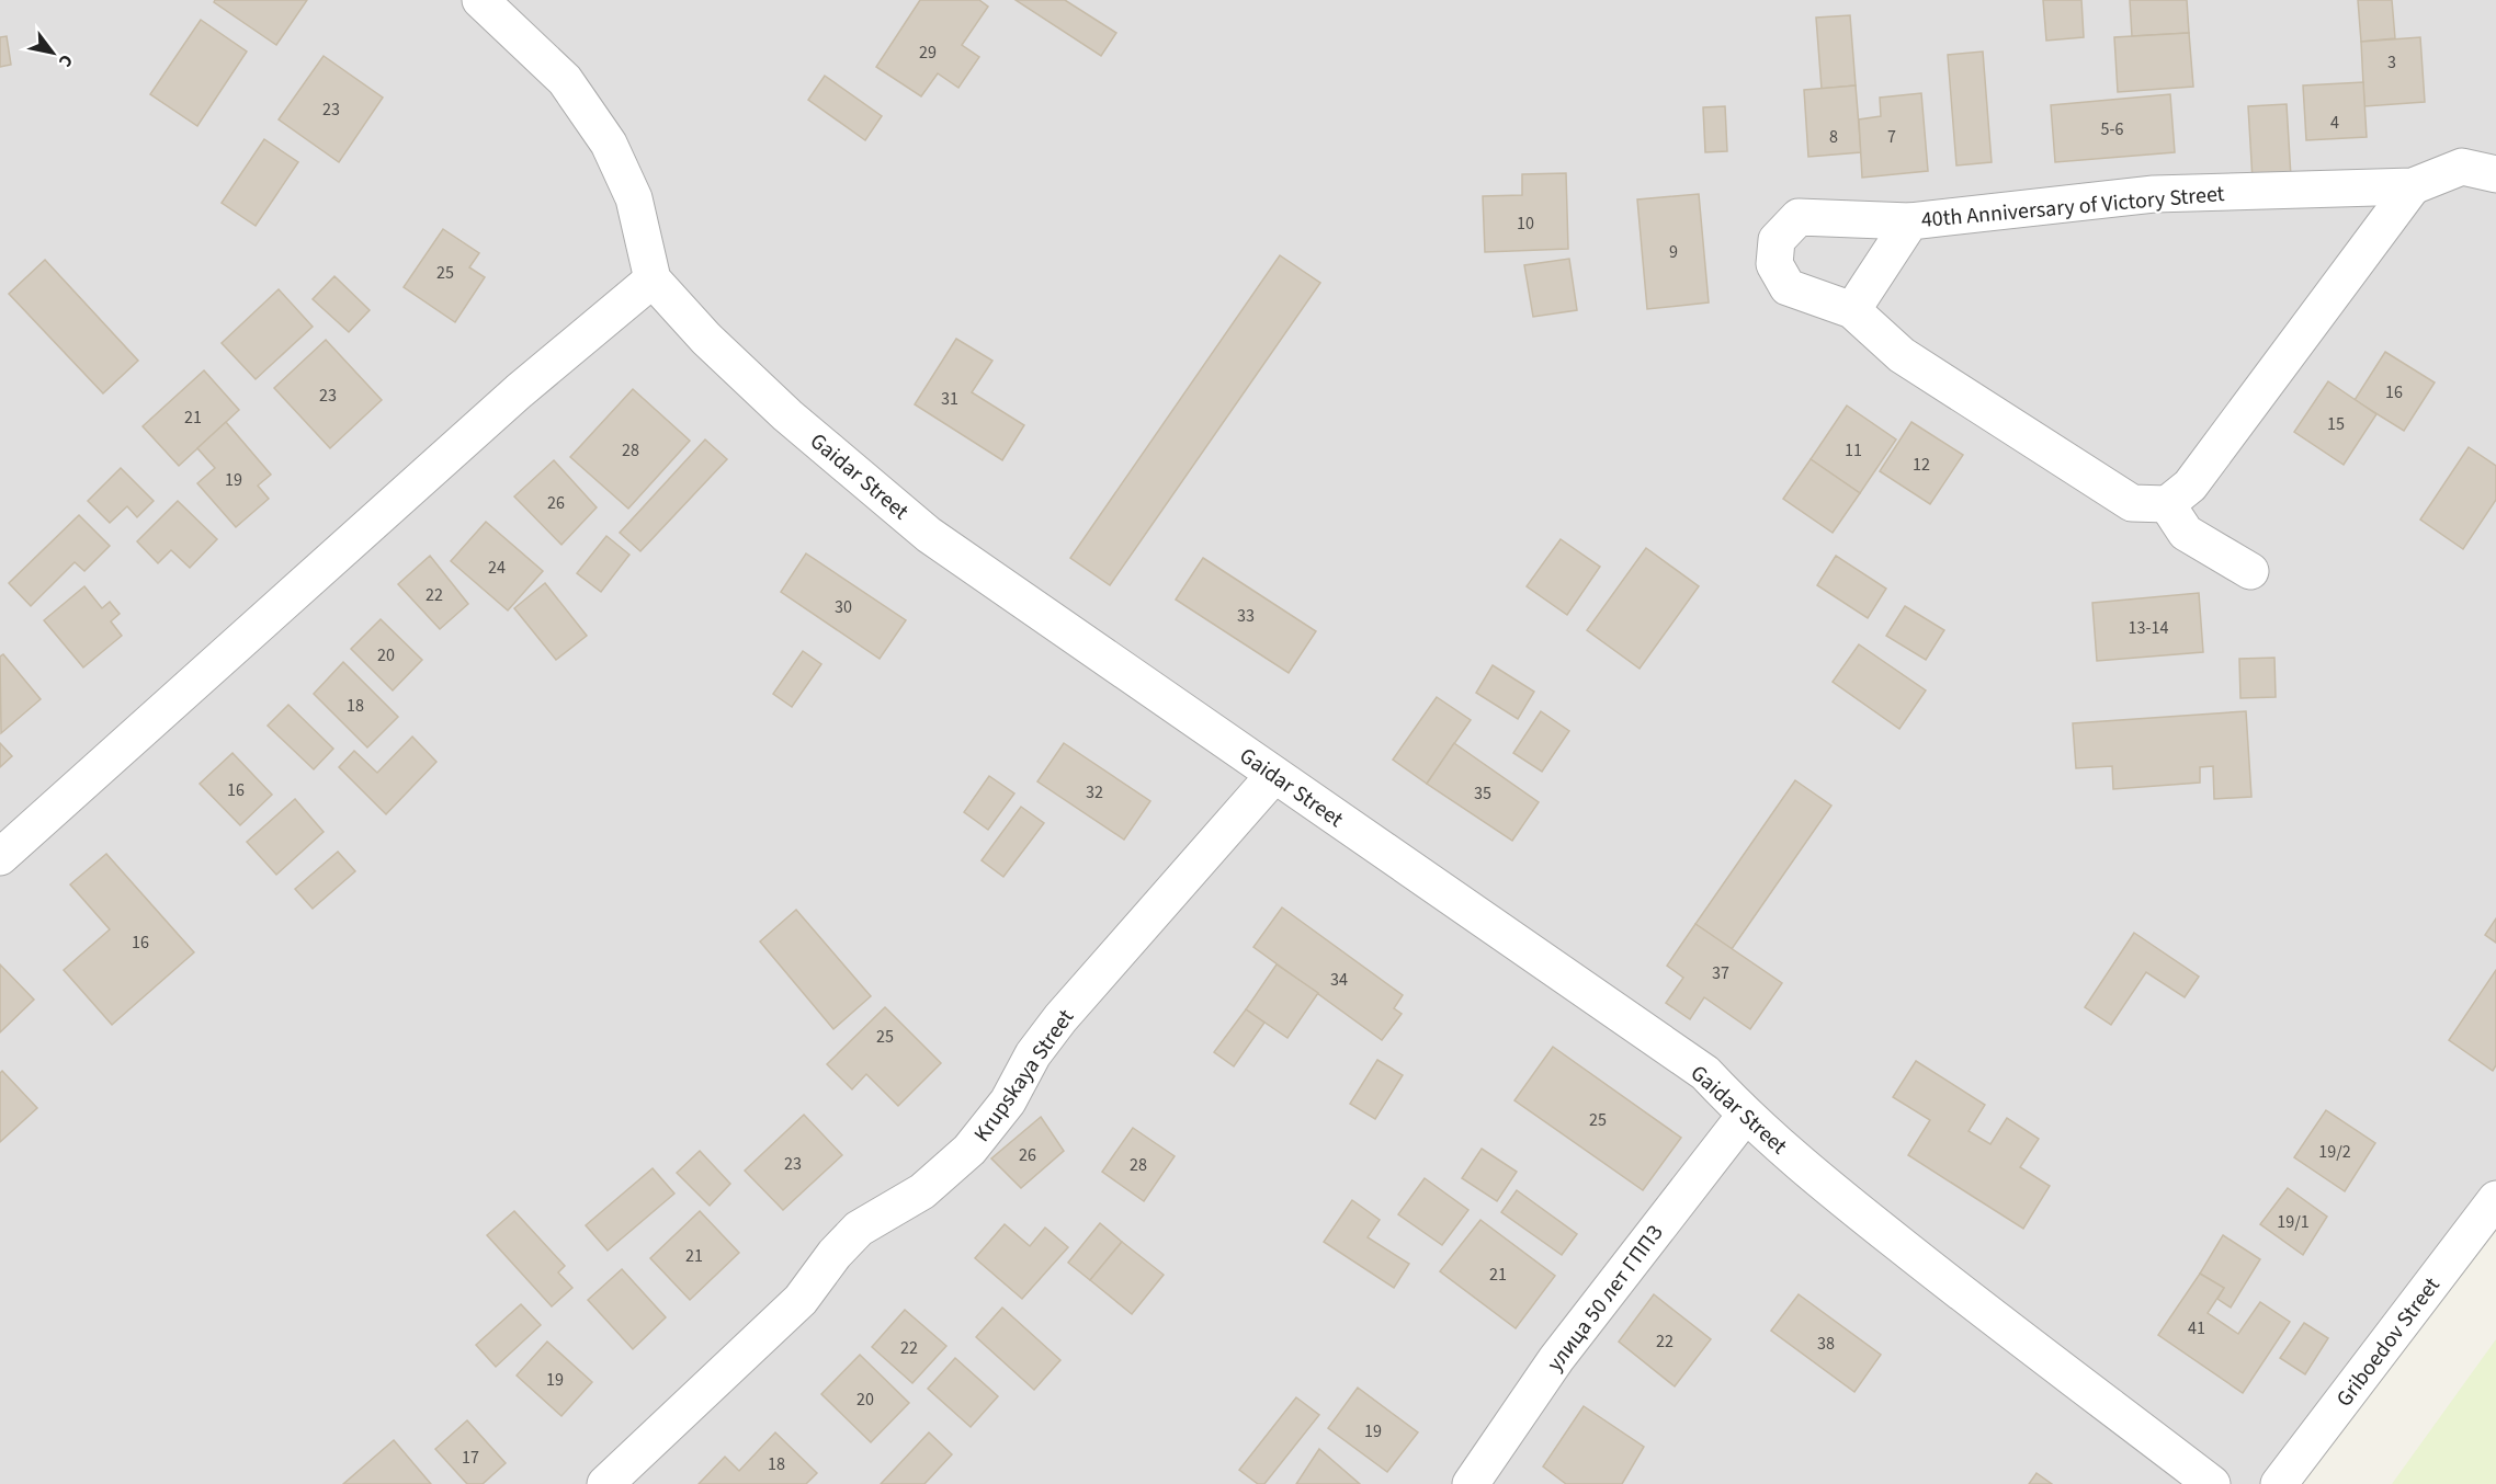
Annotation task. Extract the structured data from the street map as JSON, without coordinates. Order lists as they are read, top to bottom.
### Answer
{
  "streets": {
    "street": [
      "40th Anniversary of Victory Street",
      "Gaidar Street",
      "Krupskaya Street",
      "улица 50 лет ГППЗ",
      "Griboedov Street"
    ]
  },
  "crossings": [
    ["Gaidar Street", "Krupskaya Street"],
    ["Gaidar Street", "улица 50 лет ГППЗ"]
  ],
  "house_numbers": [
    "29",
    "3",
    "23",
    "4",
    "5-6",
    "8",
    "7",
    "10",
    "9",
    "25",
    "16",
    "23",
    "31",
    "21",
    "15",
    "28",
    "11",
    "12",
    "19",
    "26",
    "24",
    "22",
    "30",
    "33",
    "13-14",
    "20",
    "18",
    "16",
    "32",
    "35",
    "16",
    "37",
    "34",
    "25",
    "25",
    "19/2",
    "26",
    "23",
    "28",
    "19/1",
    "21",
    "21",
    "41",
    "22",
    "38",
    "22",
    "19",
    "20",
    "19",
    "17",
    "18"
  ],
  "north": "bottom right"
}
